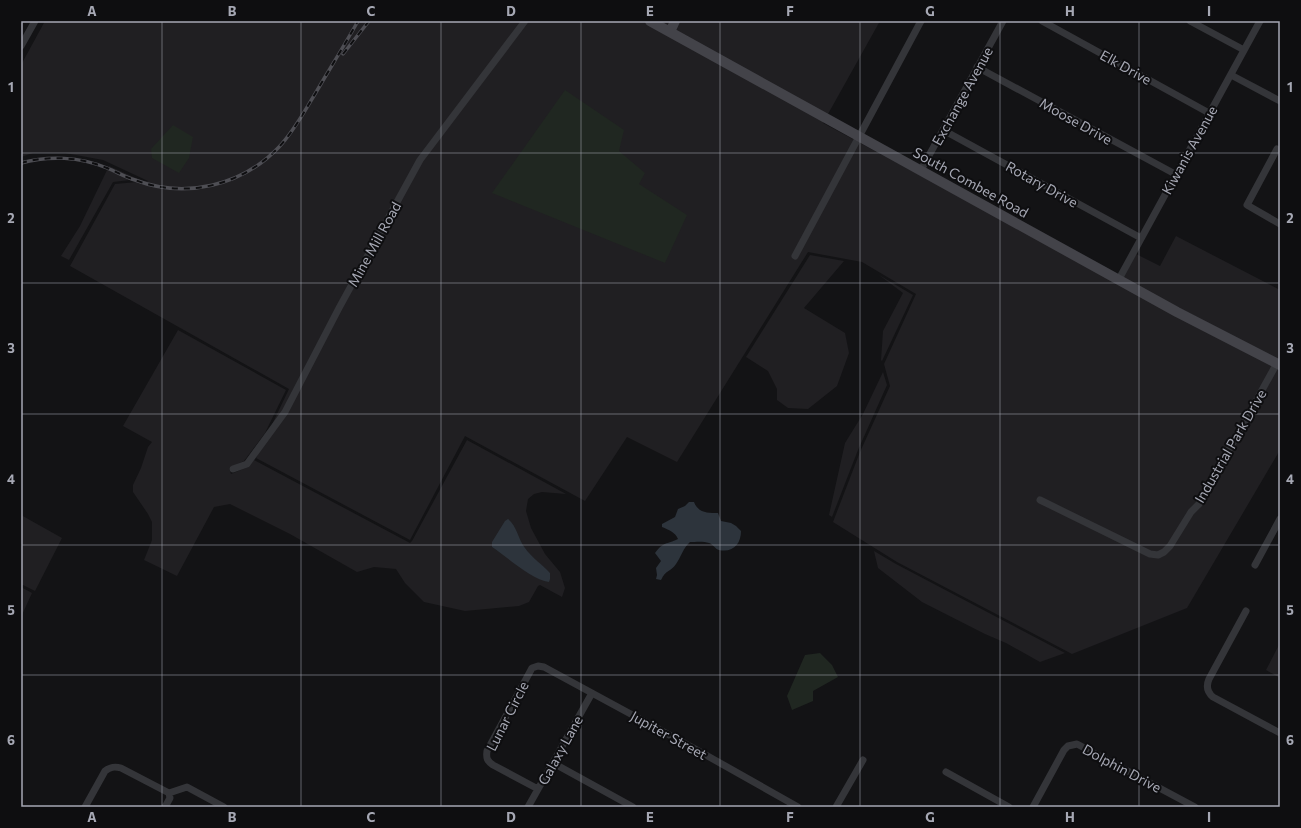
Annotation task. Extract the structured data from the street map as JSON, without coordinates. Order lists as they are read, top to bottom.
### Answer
{
  "streets": {
    "main road": ["South Combee Road"],
    "street": [
      "Elk Drive",
      "Exchange Avenue",
      "Moose Drive",
      "Kiwanis Avenue",
      "Rotary Drive",
      "Mine Mill Road",
      "Industrial Park Drive",
      "Lunar Circle",
      "Jupiter Street",
      "Galaxy Lane",
      "Dolphin Drive"
    ]
  },
  "crossings": [
    ["Elk Drive", "Kiwanis Avenue"],
    ["Exchange Avenue", "Moose Drive"],
    ["Exchange Avenue", "South Combee Road"],
    ["Exchange Avenue", "Rotary Drive"],
    ["Moose Drive", "Kiwanis Avenue"],
    ["Kiwanis Avenue", "South Combee Road"],
    ["Kiwanis Avenue", "Rotary Drive"],
    ["South Combee Road", "Industrial Park Drive"],
    ["Lunar Circle", "Jupiter Street"],
    ["Lunar Circle", "Galaxy Lane"],
    ["Jupiter Street", "Galaxy Lane"]
  ],
  "grid": {
    "columns": [
      "A",
      "B",
      "C",
      "D",
      "E",
      "F",
      "G",
      "H",
      "I"
    ],
    "rows": [
      "1",
      "2",
      "3",
      "4",
      "5",
      "6"
    ]
  }
}
